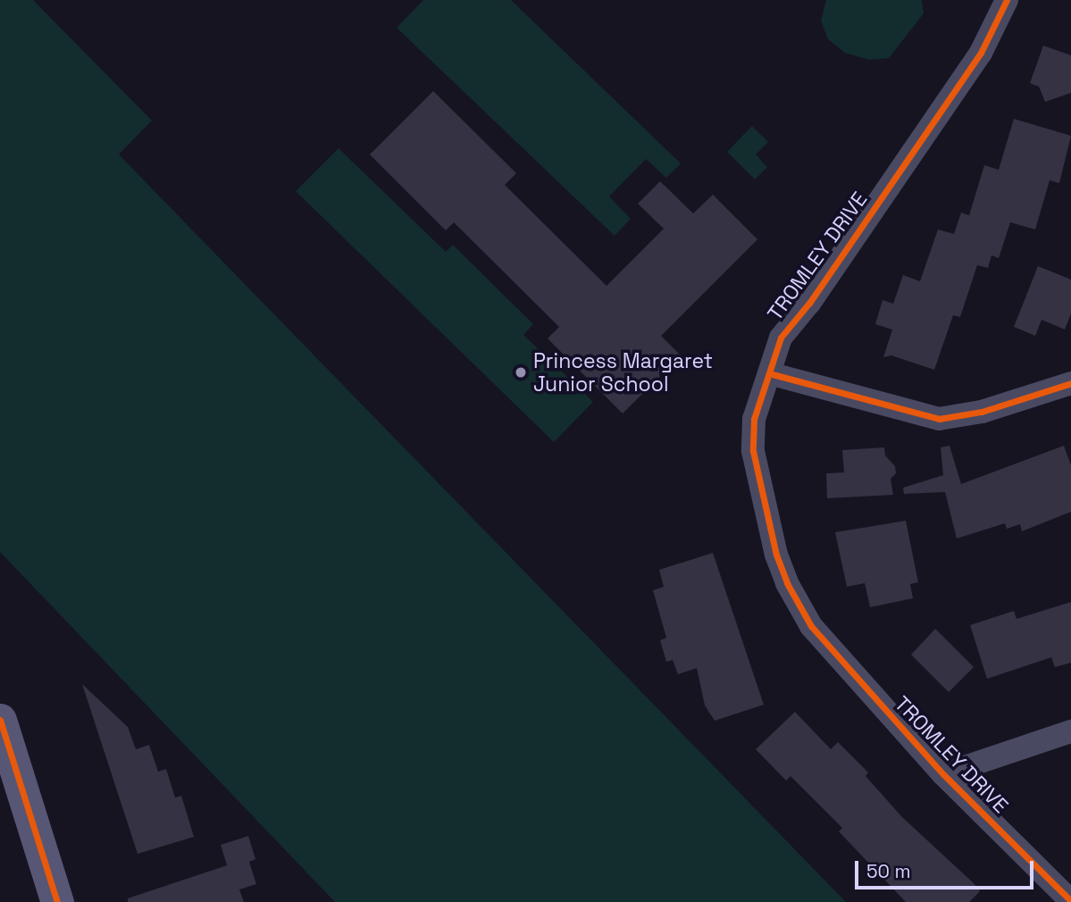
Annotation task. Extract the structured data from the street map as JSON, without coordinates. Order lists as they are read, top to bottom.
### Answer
{
  "streets": {
    "street": ["TROMLEY DRIVE"]
  },
  "places": ["Princess Margaret Junior School"],
  "scale_bar": "50 m"
}
